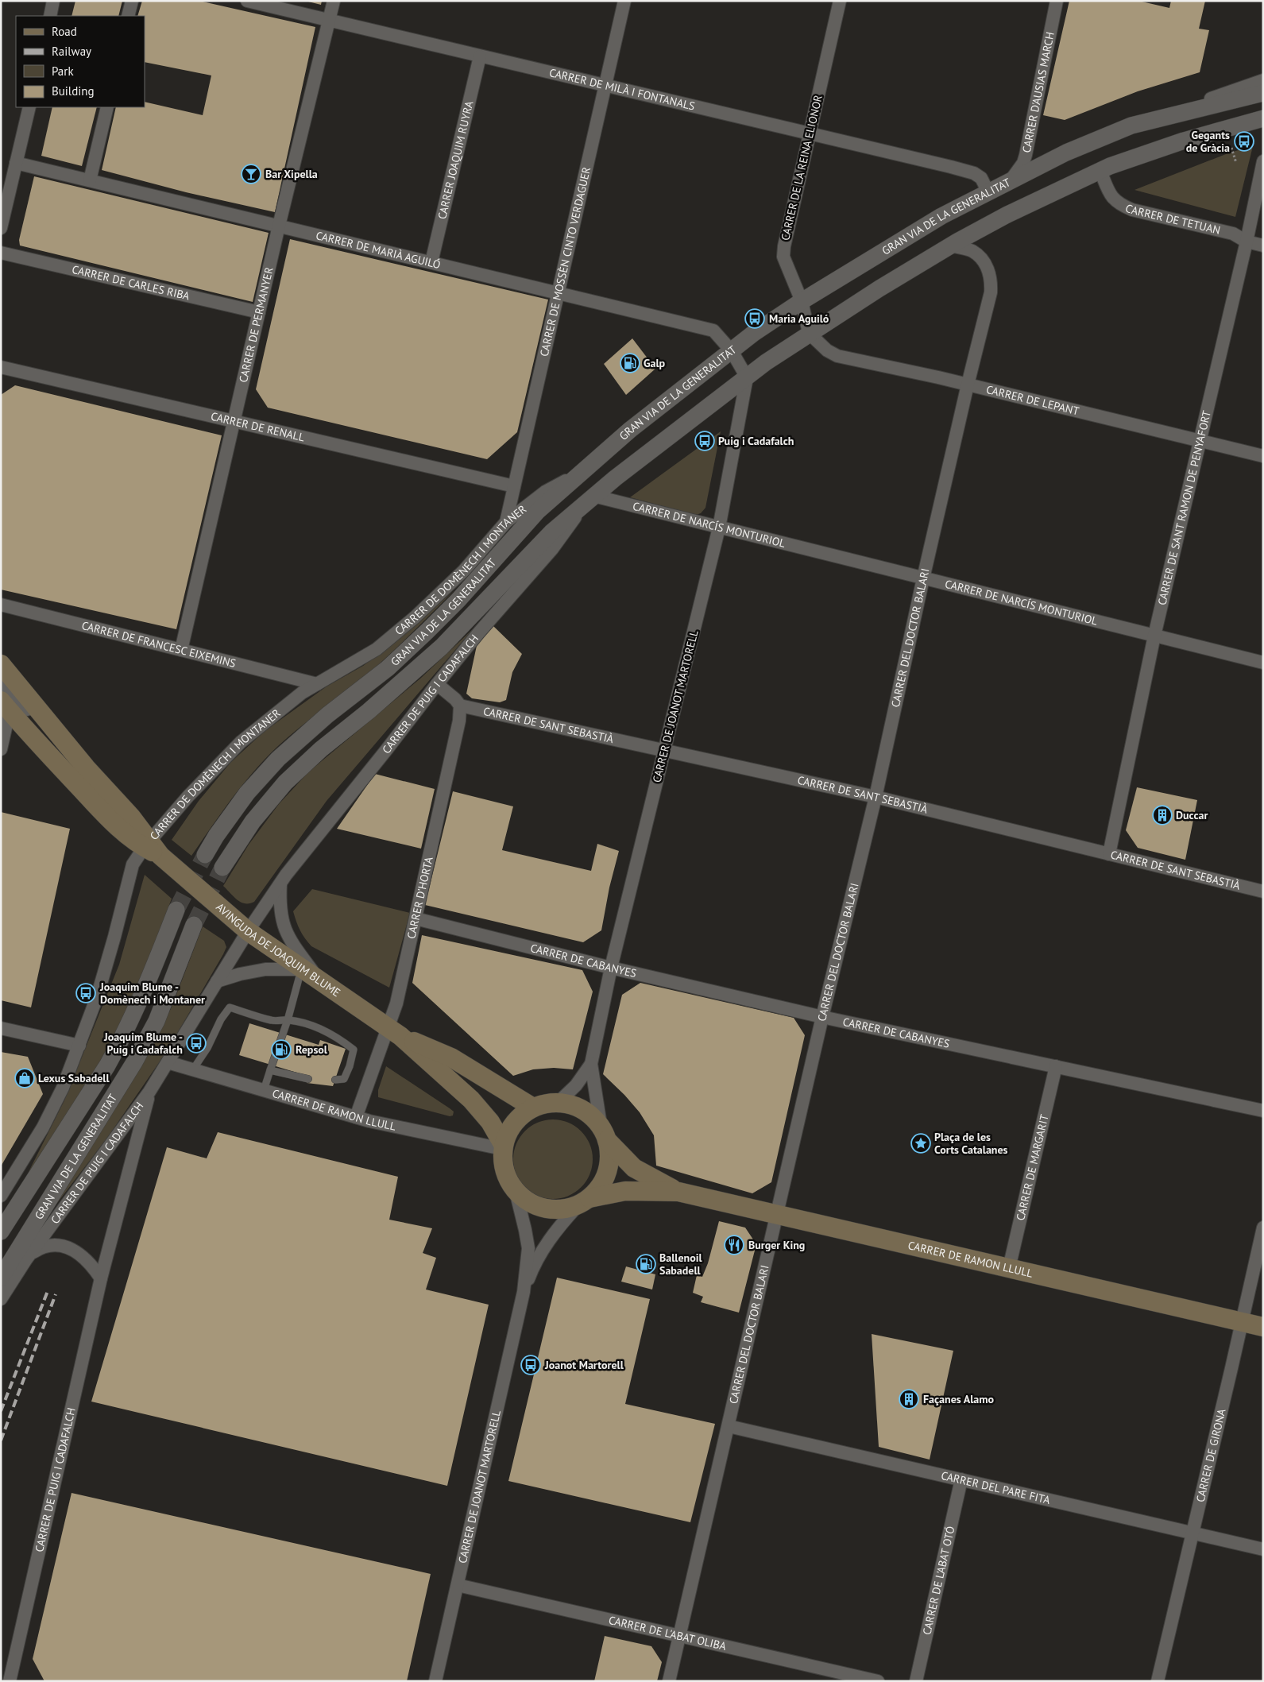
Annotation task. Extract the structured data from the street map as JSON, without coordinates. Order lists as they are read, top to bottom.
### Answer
{
  "streets": {
    "main road": ["AVINGUDA DE JOAQUIM BLUME", "CARRER DE RAMON LLULL"],
    "street": [
      "CARRER DE MILÀ I FONTANALS",
      "CARRER D'AUSIAS MARCH",
      "CARRER JOAQUIM RUYRA",
      "CARRER DE LA REINA ELIONOR",
      "GRAN VIA DE LA GENERALITAT",
      "CARRER DE TETUAN",
      "CARRER DE MARIÀ AGUILÓ",
      "CARRER DE MOSSÈN CINTO VERDAGUER",
      "CARRER DE CARLES RIBA",
      "CARRER DE PERMANYER",
      "CARRER DE LEPANT",
      "CARRER DE RENALL",
      "CARRER DE SANT RAMON DE PENYAFORT",
      "CARRER DE NARCÍS MONTURIOL",
      "CARRER DE DOMÈNECH I MONTANER",
      "CARRER DEL DOCTOR BALARI",
      "CARRER DE FRANCESC EIXEMINS",
      "CARRER DE PUIG I CADAFALCH",
      "CARRER DE JOANOT MARTORELL",
      "CARRER DE SANT SEBASTIÀ",
      "CARRER D'HORTA",
      "CARRER DE CABANYES",
      "CARRER DE MARGARIT",
      "CARRER DE GIRONA",
      "CARRER DEL PARE FITA",
      "CARRER DE L'ABAT OTÓ",
      "CARRER DE L'ABAT OLIBA"
    ]
  },
  "crossings": [
    ["CARRER DE MILÀ I FONTANALS", "CARRER JOAQUIM RUYRA"],
    ["CARRER DE MILÀ I FONTANALS", "CARRER DE LA REINA ELIONOR"],
    ["CARRER DE MILÀ I FONTANALS", "GRAN VIA DE LA GENERALITAT"],
    ["CARRER DE MILÀ I FONTANALS", "CARRER DE MOSSÈN CINTO VERDAGUER"],
    ["CARRER DE MILÀ I FONTANALS", "CARRER DE PERMANYER"],
    ["CARRER D'AUSIAS MARCH", "GRAN VIA DE LA GENERALITAT"],
    ["CARRER JOAQUIM RUYRA", "CARRER DE MARIÀ AGUILÓ"],
    ["CARRER DE LA REINA ELIONOR", "GRAN VIA DE LA GENERALITAT"],
    ["CARRER DE LA REINA ELIONOR", "CARRER DE LEPANT"],
    ["GRAN VIA DE LA GENERALITAT", "CARRER DE TETUAN"],
    ["GRAN VIA DE LA GENERALITAT", "CARRER DE MARIÀ AGUILÓ"],
    ["GRAN VIA DE LA GENERALITAT", "CARRER DE LEPANT"],
    ["GRAN VIA DE LA GENERALITAT", "CARRER DE NARCÍS MONTURIOL"],
    ["GRAN VIA DE LA GENERALITAT", "CARRER DE DOMÈNECH I MONTANER"],
    ["GRAN VIA DE LA GENERALITAT", "CARRER DEL DOCTOR BALARI"],
    ["GRAN VIA DE LA GENERALITAT", "CARRER DE PUIG I CADAFALCH"],
    ["GRAN VIA DE LA GENERALITAT", "CARRER DE JOANOT MARTORELL"],
    ["CARRER DE TETUAN", "CARRER DE SANT RAMON DE PENYAFORT"],
    ["CARRER DE MARIÀ AGUILÓ", "CARRER DE MOSSÈN CINTO VERDAGUER"],
    ["CARRER DE MARIÀ AGUILÓ", "CARRER DE PERMANYER"],
    ["CARRER DE MOSSÈN CINTO VERDAGUER", "CARRER DE RENALL"],
    ["CARRER DE MOSSÈN CINTO VERDAGUER", "CARRER DE DOMÈNECH I MONTANER"],
    ["CARRER DE CARLES RIBA", "CARRER DE PERMANYER"],
    ["CARRER DE PERMANYER", "CARRER DE RENALL"],
    ["CARRER DE PERMANYER", "CARRER DE FRANCESC EIXEMINS"],
    ["CARRER DE LEPANT", "CARRER DE SANT RAMON DE PENYAFORT"],
    ["CARRER DE LEPANT", "CARRER DEL DOCTOR BALARI"],
    ["CARRER DE SANT RAMON DE PENYAFORT", "CARRER DE NARCÍS MONTURIOL"],
    ["CARRER DE SANT RAMON DE PENYAFORT", "CARRER DE SANT SEBASTIÀ"],
    ["CARRER DE NARCÍS MONTURIOL", "CARRER DEL DOCTOR BALARI"],
    ["CARRER DE NARCÍS MONTURIOL", "CARRER DE JOANOT MARTORELL"],
    ["CARRER DE DOMÈNECH I MONTANER", "CARRER DE FRANCESC EIXEMINS"],
    ["CARRER DE DOMÈNECH I MONTANER", "AVINGUDA DE JOAQUIM BLUME"],
    ["CARRER DEL DOCTOR BALARI", "CARRER DE SANT SEBASTIÀ"],
    ["CARRER DEL DOCTOR BALARI", "CARRER DE CABANYES"],
    ["CARRER DEL DOCTOR BALARI", "CARRER DE RAMON LLULL"],
    ["CARRER DEL DOCTOR BALARI", "CARRER DEL PARE FITA"],
    ["CARRER DEL DOCTOR BALARI", "CARRER DE L'ABAT OLIBA"],
    ["CARRER DE PUIG I CADAFALCH", "AVINGUDA DE JOAQUIM BLUME"],
    ["CARRER DE PUIG I CADAFALCH", "CARRER DE RAMON LLULL"],
    ["CARRER DE JOANOT MARTORELL", "CARRER DE SANT SEBASTIÀ"],
    ["CARRER DE JOANOT MARTORELL", "CARRER DE CABANYES"],
    ["CARRER DE JOANOT MARTORELL", "CARRER DE RAMON LLULL"],
    ["CARRER DE JOANOT MARTORELL", "CARRER DE L'ABAT OLIBA"],
    ["CARRER DE SANT SEBASTIÀ", "CARRER D'HORTA"],
    ["CARRER D'HORTA", "AVINGUDA DE JOAQUIM BLUME"],
    ["CARRER D'HORTA", "CARRER DE CABANYES"],
    ["CARRER D'HORTA", "CARRER DE RAMON LLULL"],
    ["CARRER DE CABANYES", "CARRER DE MARGARIT"],
    ["CARRER DE RAMON LLULL", "CARRER DE MARGARIT"],
    ["CARRER DE RAMON LLULL", "CARRER DE GIRONA"],
    ["CARRER DE GIRONA", "CARRER DEL PARE FITA"],
    ["CARRER DEL PARE FITA", "CARRER DE L'ABAT OTÓ"]
  ],
  "places": {
    "bus stop": [
      "Gegants de Gràcia",
      "Maria Aguiló",
      "Puig i Cadafalch",
      "Joaquim Blume - Domènech i Montaner",
      "Joaquim Blume - Puig i Cadafalch",
      "Joanot Martorell"
    ],
    "bar": ["Bar Xipella"],
    "fuel station": ["Galp", "Repsol", "Ballenoil Sabadell"],
    "building": ["Duccar", "Façanes Alamo"],
    "shop": ["Lexus Sabadell"],
    "place": ["Plaça de les Corts Catalanes"],
    "restaurant": ["Burger King"]
  },
  "legend": [
    "Road",
    "Railway",
    "Park",
    "Building"
  ]
}
